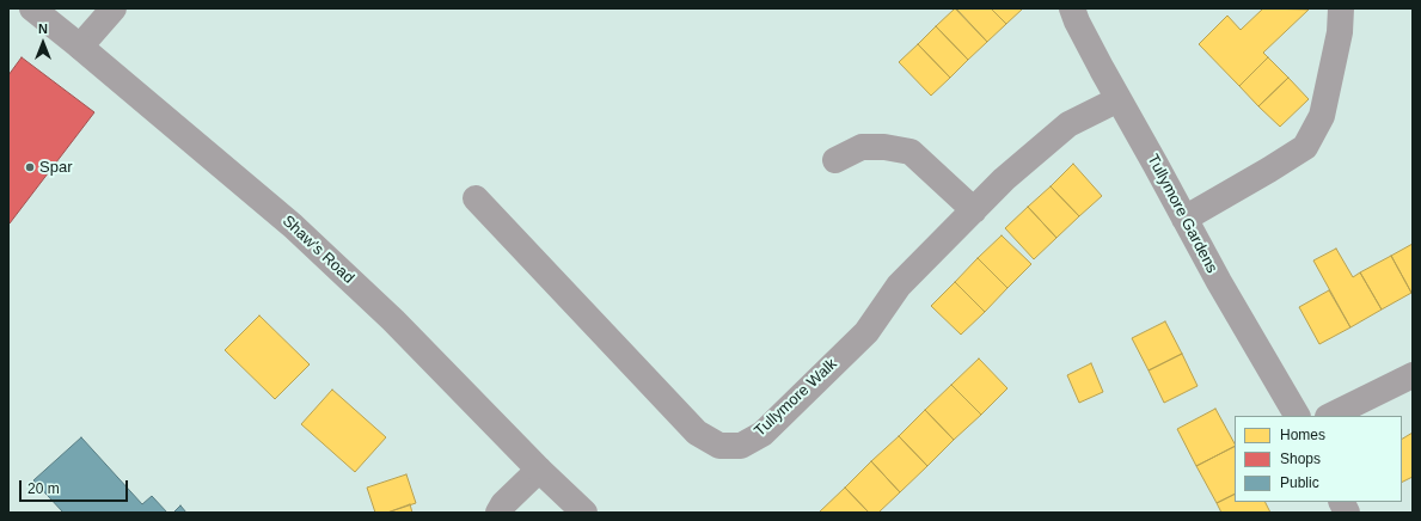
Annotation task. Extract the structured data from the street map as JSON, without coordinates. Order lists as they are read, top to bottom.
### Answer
{
  "streets": {
    "street": ["Tullymore Gardens", "Shaw's Road", "Tullymore Walk"]
  },
  "crossings": [
    ["Tullymore Gardens", "Tullymore Walk"]
  ],
  "places": ["Spar"],
  "legend": ["Homes", "Shops", "Public"],
  "scale_bar": "20 m",
  "north": "top"
}
